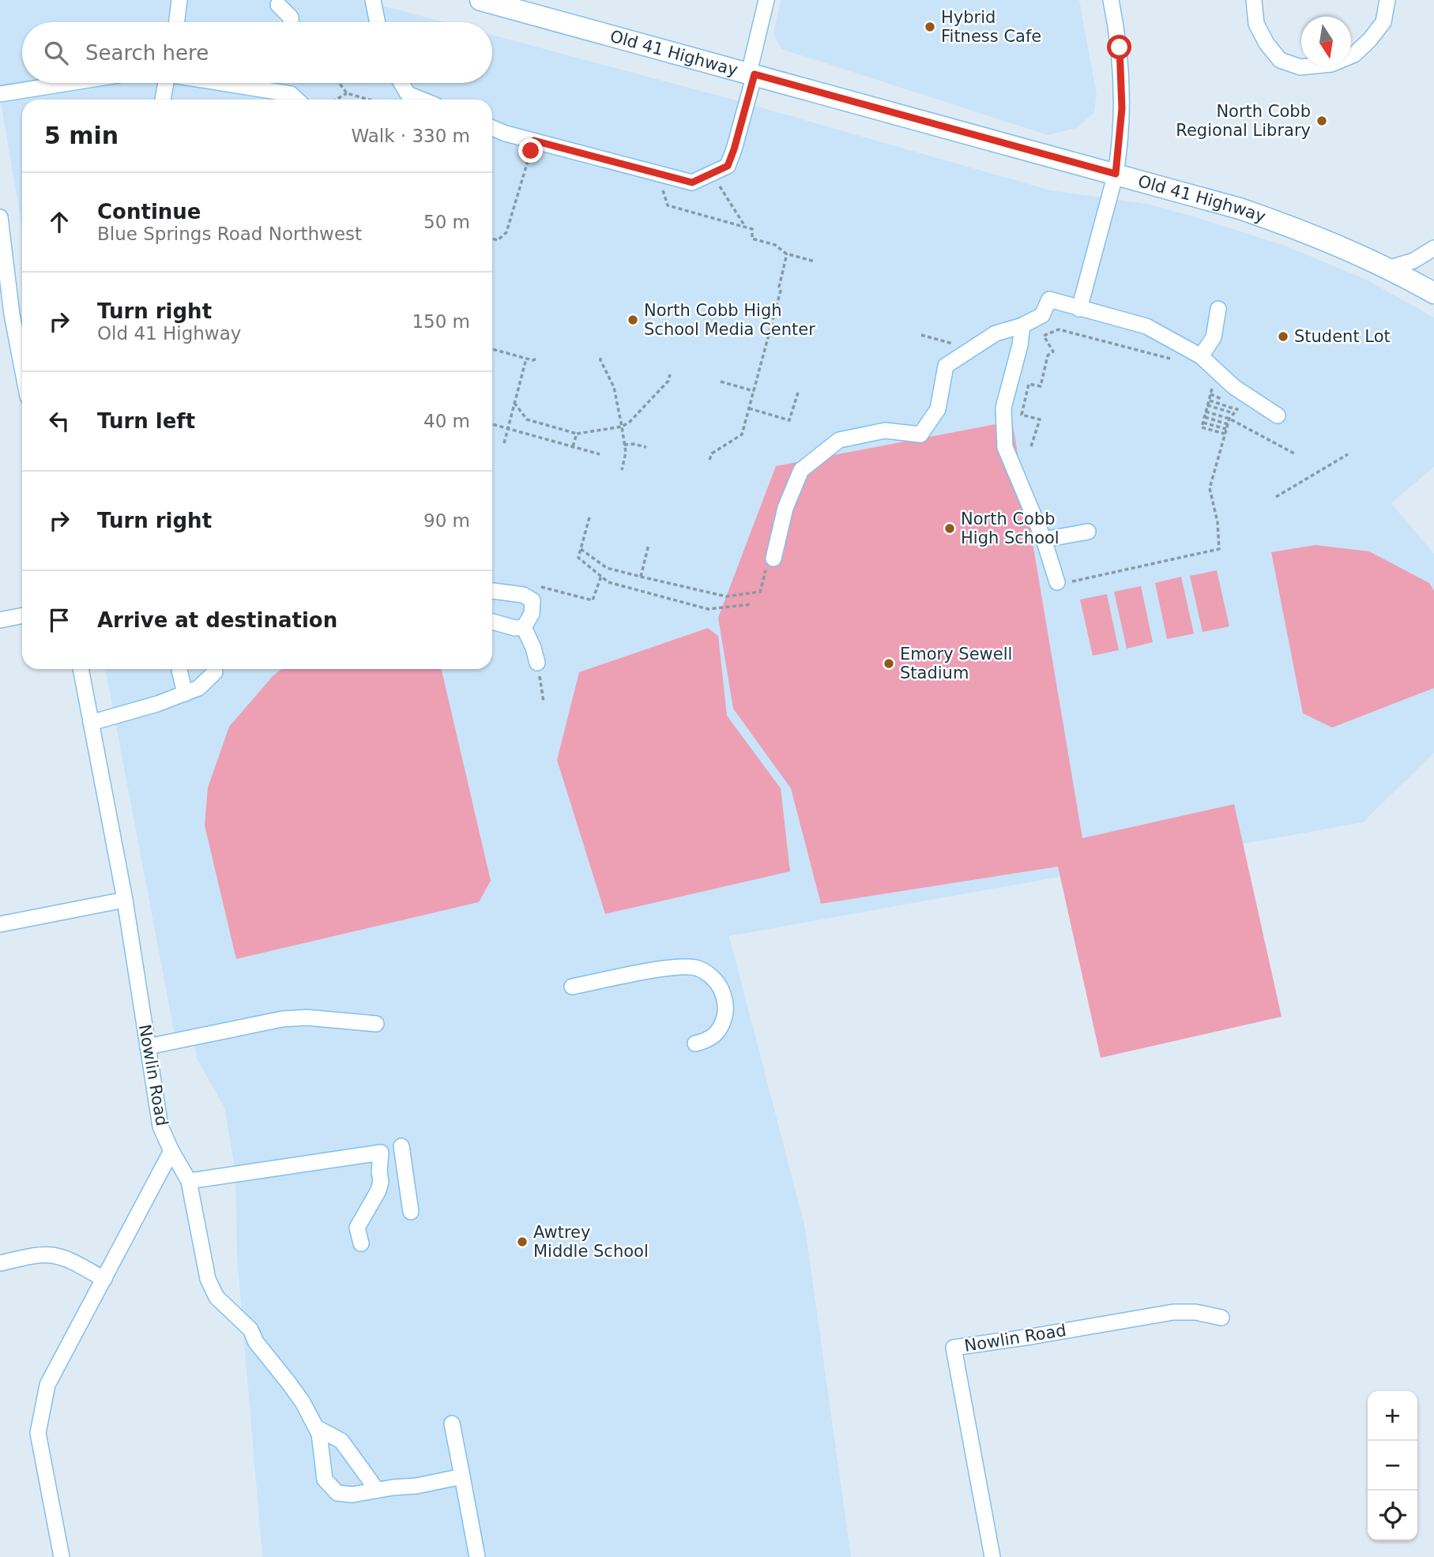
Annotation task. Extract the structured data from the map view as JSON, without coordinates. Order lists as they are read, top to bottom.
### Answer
{
  "streets": {
    "main road": ["Old 41 Highway"],
    "street": ["Nowlin Road"]
  },
  "places": [
    "Hybrid Fitness Cafe",
    "North Cobb Regional Library",
    "North Cobb High School Media Center",
    "Student Lot",
    "North Cobb High School",
    "Emory Sewell Stadium",
    "Awtrey Middle School"
  ],
  "north": "bottom",
  "page": {
    "search": "Search here",
    "heading": ["5 min", "Walk · 330 m"],
    "list": [
      ["Continue", "Blue Springs Road Northwest", "50 m"],
      ["Turn right", "Old 41 Highway", "150 m"],
      ["Turn left", "40 m"],
      ["Turn right", "90 m"],
      "Arrive at destination"
    ],
    "map_buttons": ["+", "−"]
  }
}
